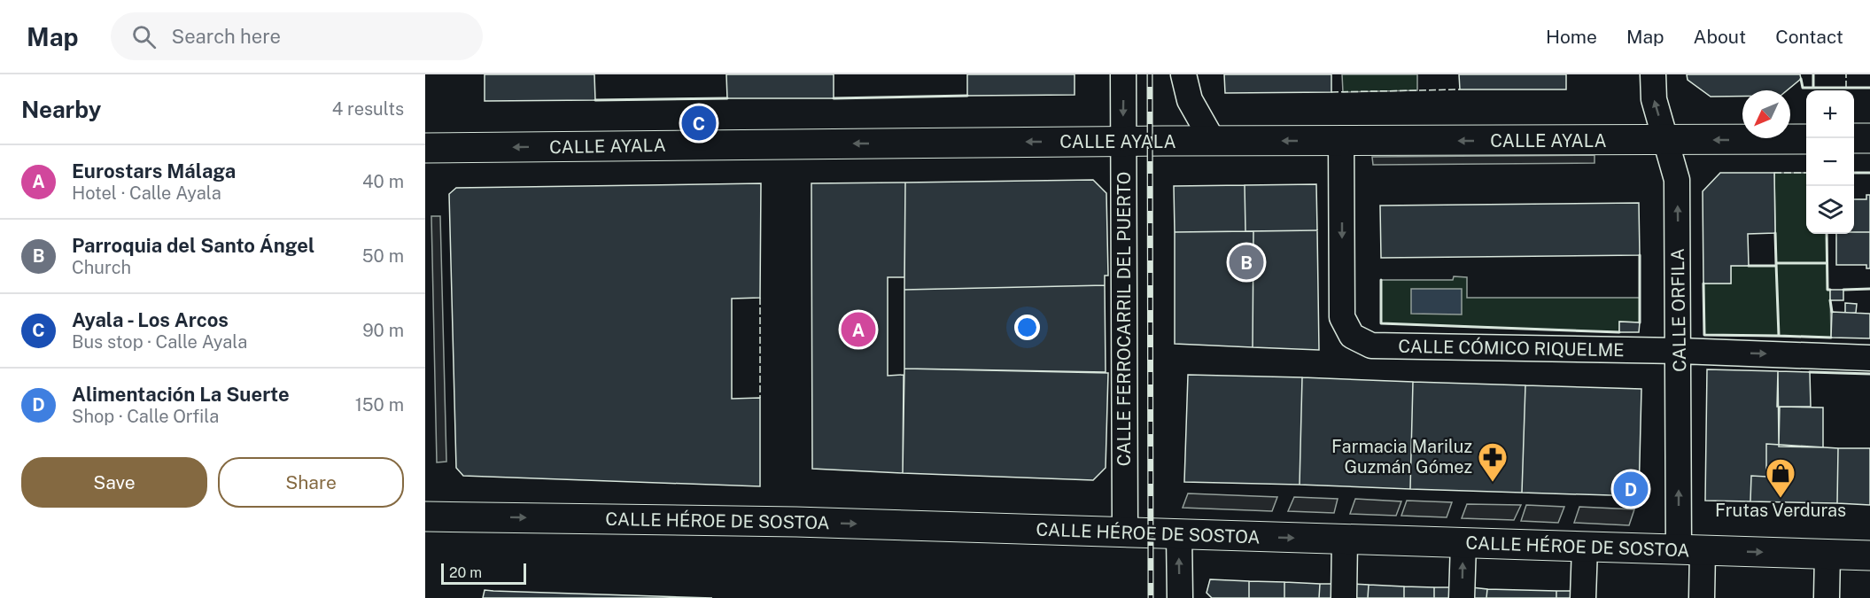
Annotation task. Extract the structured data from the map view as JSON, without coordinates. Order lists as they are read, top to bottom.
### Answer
{
  "streets": {
    "main road": ["CALLE AYALA", "CALLE HÉROE DE SOSTOA"],
    "street": ["CALLE ORFILA", "CALLE FERROCARRIL DEL PUERTO", "CALLE CÓMICO RIQUELME"]
  },
  "crossings": [
    ["CALLE AYALA", "CALLE ORFILA"],
    ["CALLE AYALA", "CALLE FERROCARRIL DEL PUERTO"],
    ["CALLE AYALA", "CALLE CÓMICO RIQUELME"],
    ["CALLE ORFILA", "CALLE CÓMICO RIQUELME"],
    ["CALLE ORFILA", "CALLE HÉROE DE SOSTOA"],
    ["CALLE FERROCARRIL DEL PUERTO", "CALLE HÉROE DE SOSTOA"]
  ],
  "one_way": ["CALLE AYALA", "CALLE ORFILA", "CALLE HÉROE DE SOSTOA"],
  "places": {
    "pharmacy": ["Farmacia Mariluz Guzmán Gómez"],
    "shop": ["Frutas Verduras"]
  },
  "scale_bar": "20 m",
  "north": "bottom left",
  "page": {
    "header": "Map",
    "search": "Search here",
    "nav": [
      "Home",
      "Map",
      "About",
      "Contact"
    ],
    "heading": ["Nearby", "4 results"],
    "map_buttons": ["+", "−"],
    "pins": [
      "C",
      "B",
      "A",
      "D"
    ],
    "list": [
      {
        "mark": "A",
        "name": "Eurostars Málaga",
        "note": "Hotel · Calle Ayala",
        "value": "40 m"
      },
      {
        "mark": "B",
        "name": "Parroquia del Santo Ángel",
        "note": "Church",
        "value": "50 m"
      },
      {
        "mark": "C",
        "name": "Ayala - Los Arcos",
        "note": "Bus stop · Calle Ayala",
        "value": "90 m"
      },
      {
        "mark": "D",
        "name": "Alimentación La Suerte",
        "note": "Shop · Calle Orfila",
        "value": "150 m"
      }
    ],
    "buttons": ["Save", "Share"],
    "scale": "20 m"
  }
}
